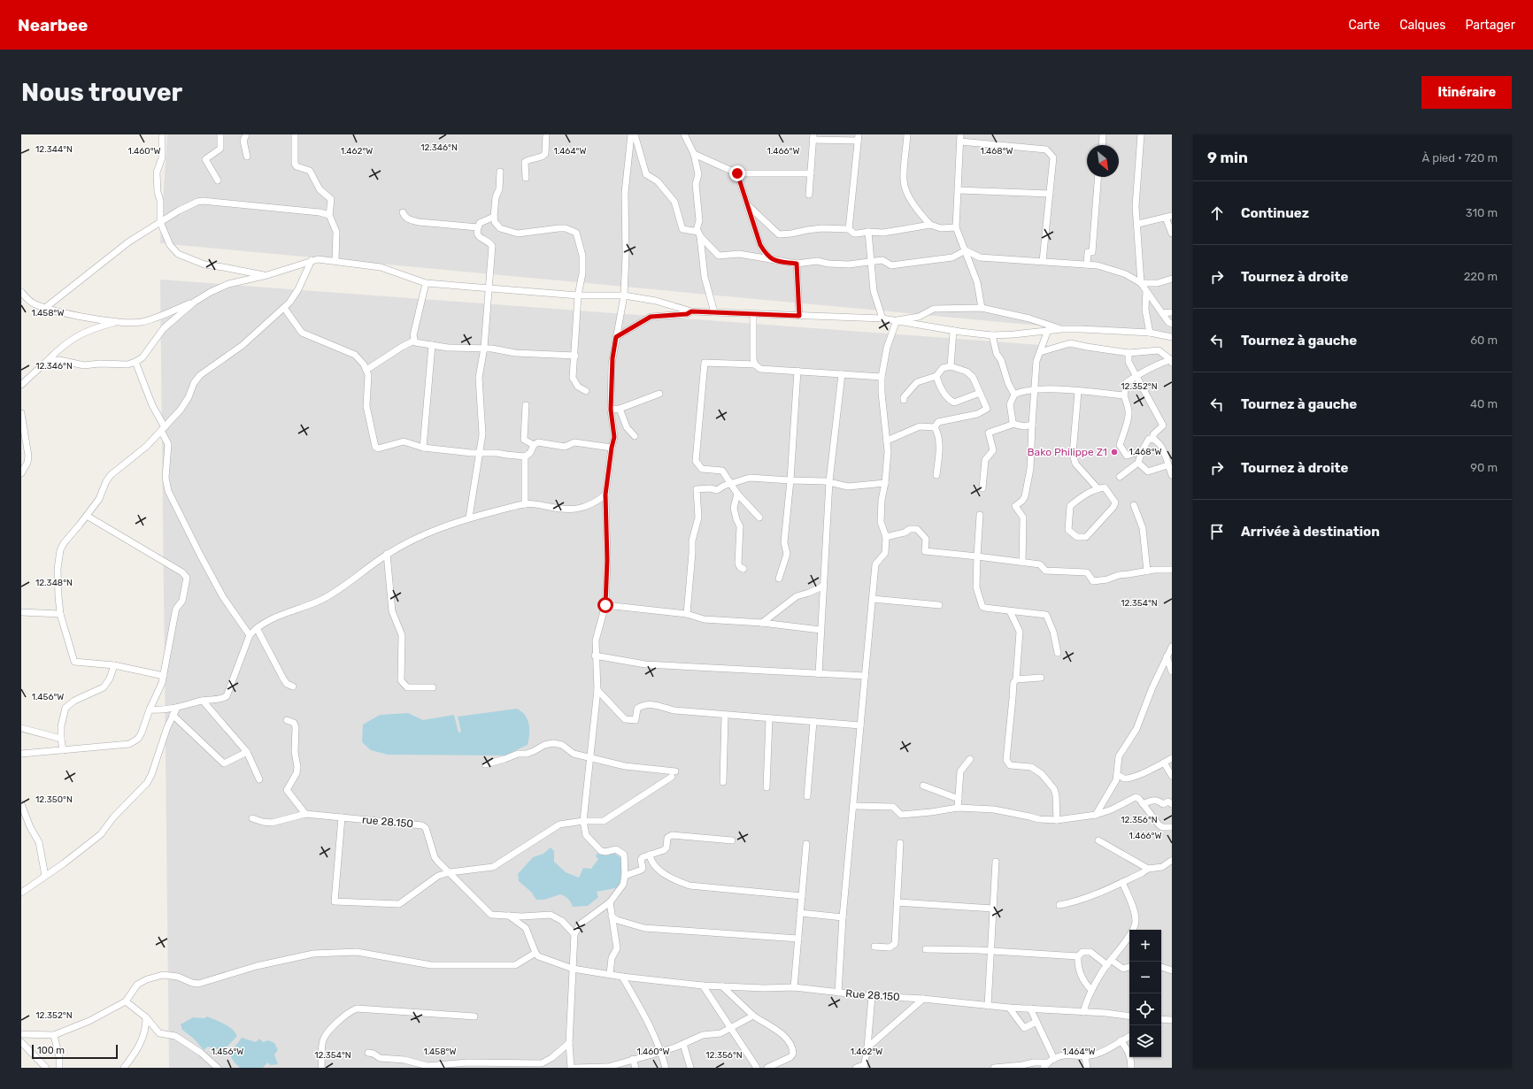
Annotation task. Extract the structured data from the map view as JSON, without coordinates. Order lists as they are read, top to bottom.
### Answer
{
  "streets": {
    "street": ["rue 28.150", "Rue 28.150"]
  },
  "places": ["Bako Philippe Z1"],
  "scale_bar": "100 m",
  "north": "bottom right",
  "page": {
    "header": "Nearbee",
    "nav": ["Carte", "Calques", "Partager"],
    "buttons": "Itinéraire",
    "title": "Nous trouver",
    "heading": ["9 min", "À pied · 720 m"],
    "list": [
      ["Continuez", "310 m"],
      ["Tournez à droite", "220 m"],
      ["Tournez à gauche", "60 m"],
      ["Tournez à gauche", "40 m"],
      ["Tournez à droite", "90 m"],
      "Arrivée à destination"
    ],
    "map_buttons": ["+", "−"],
    "scale": "100 m"
  },
  "coordinates": [
    "12.346°N",
    "12.344°N",
    "1.460°W",
    "1.462°W",
    "1.464°W",
    "1.466°W",
    "1.468°W",
    "1.458°W",
    "12.352°N",
    "12.348°N",
    "12.354°N",
    "1.456°W",
    "12.350°N",
    "12.356°N"
  ]
}
